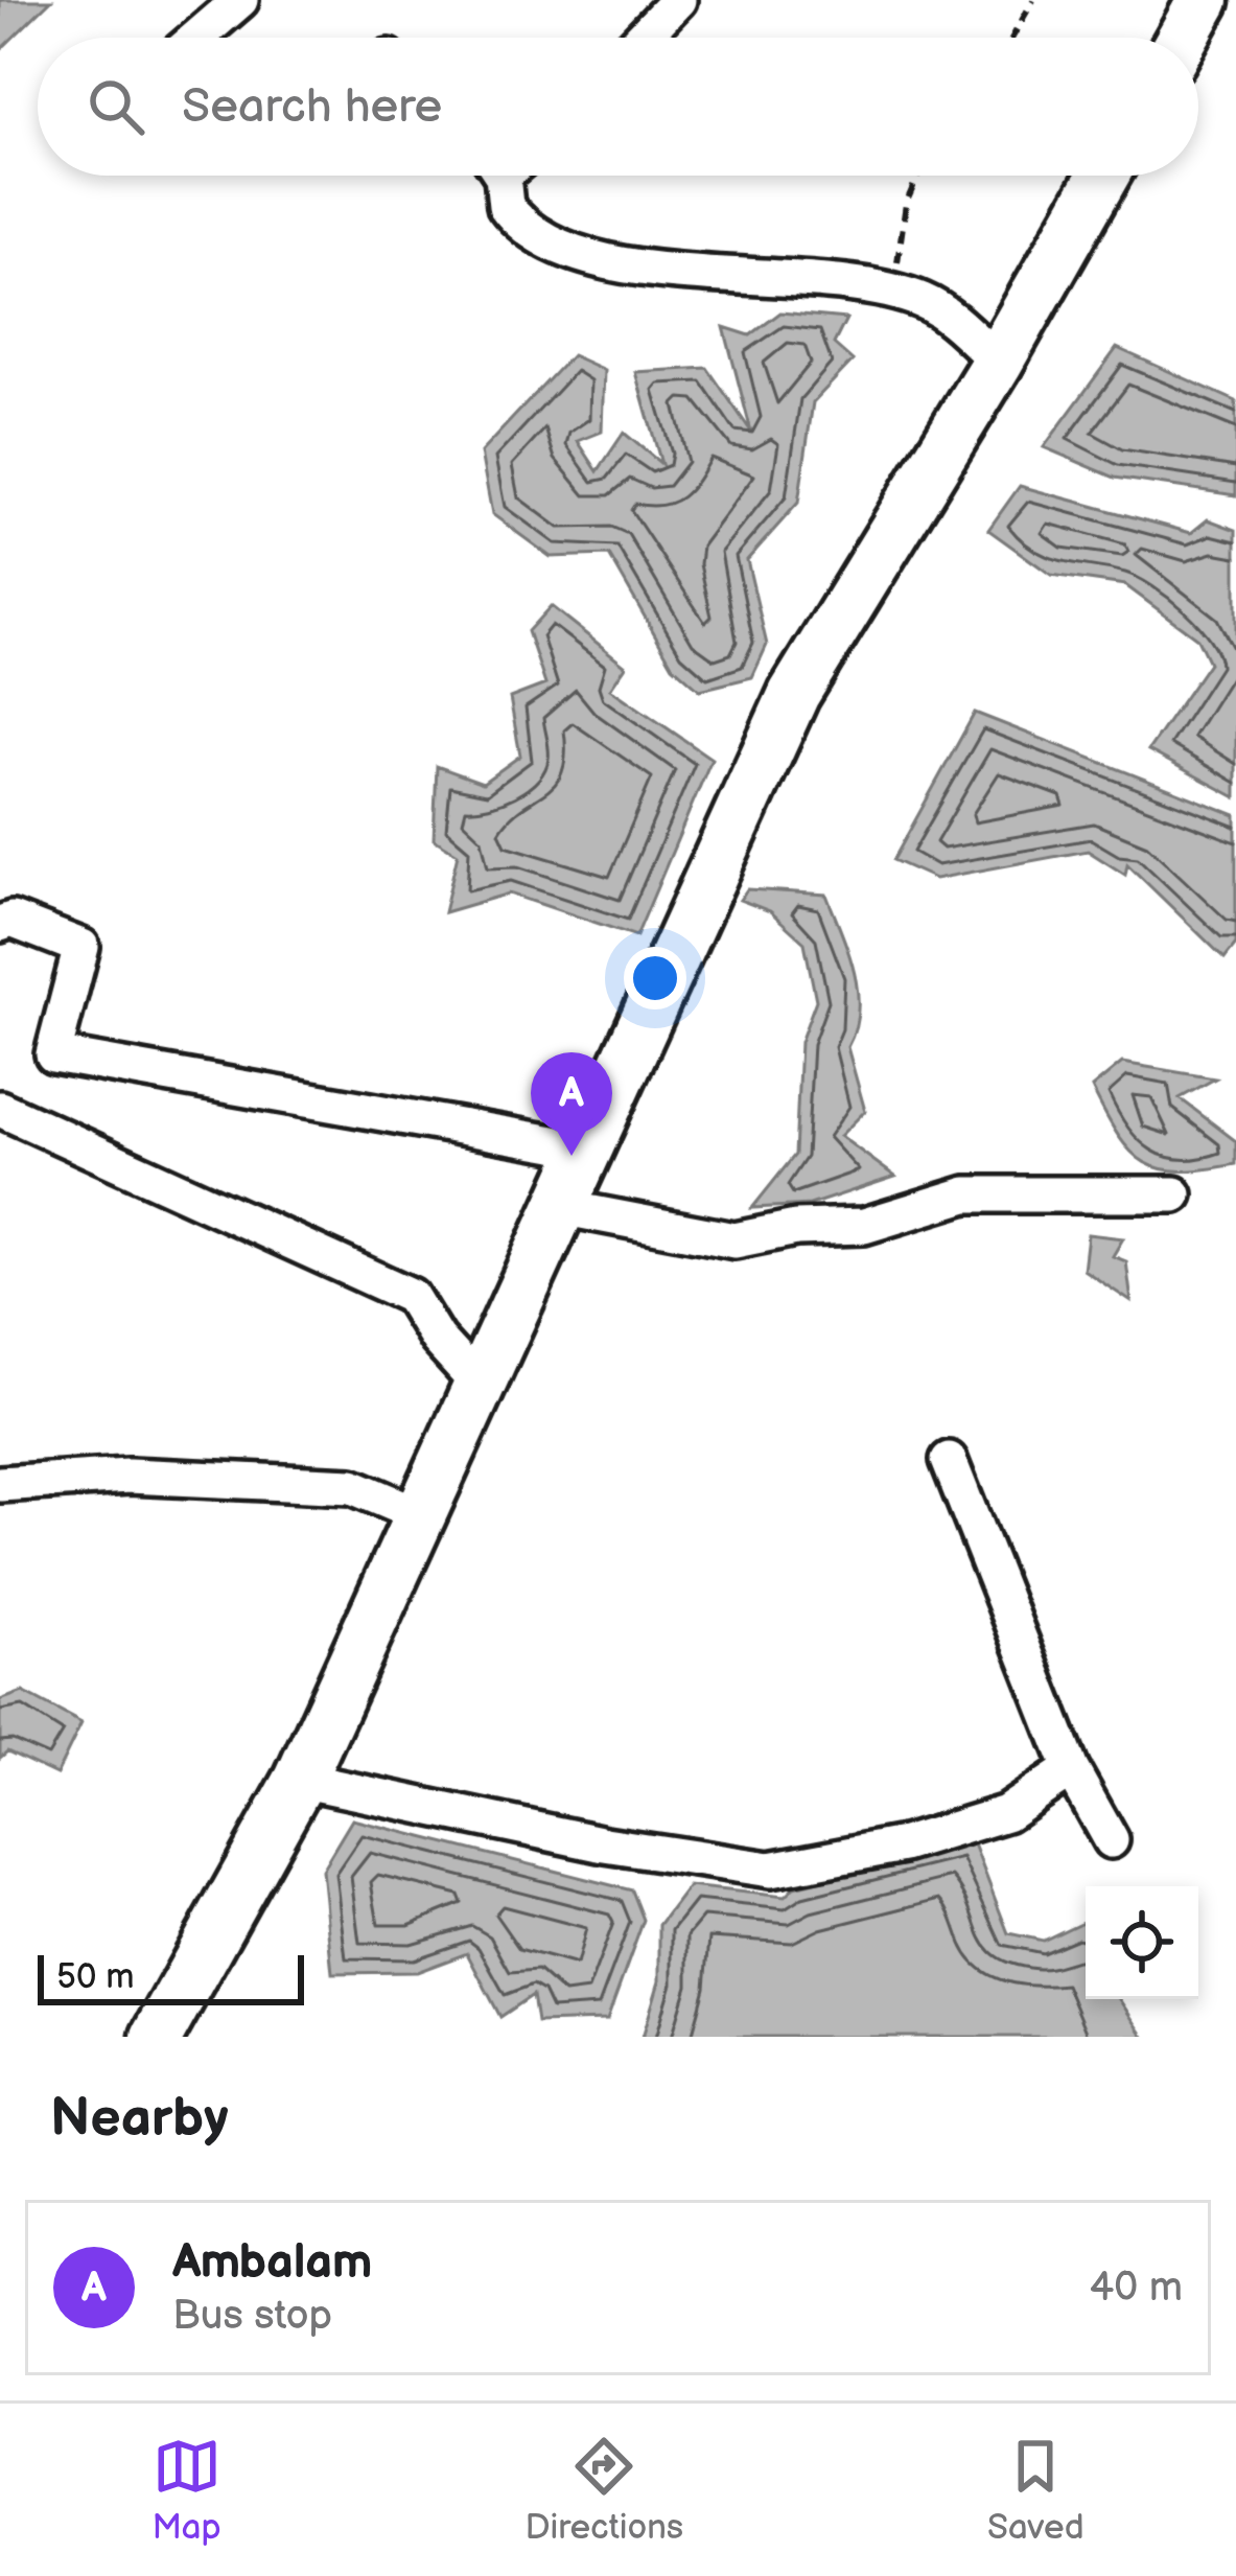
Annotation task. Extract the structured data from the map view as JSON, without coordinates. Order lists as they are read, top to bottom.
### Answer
{
  "scale_bar": "50 m",
  "page": {
    "search": "Search here",
    "pins": "A",
    "scale": "50 m",
    "heading": "Nearby",
    "list": [
      {
        "mark": "A",
        "name": "Ambalam",
        "note": "Bus stop",
        "value": "40 m"
      }
    ],
    "nav": ["Map", "Directions", "Saved"]
  }
}
